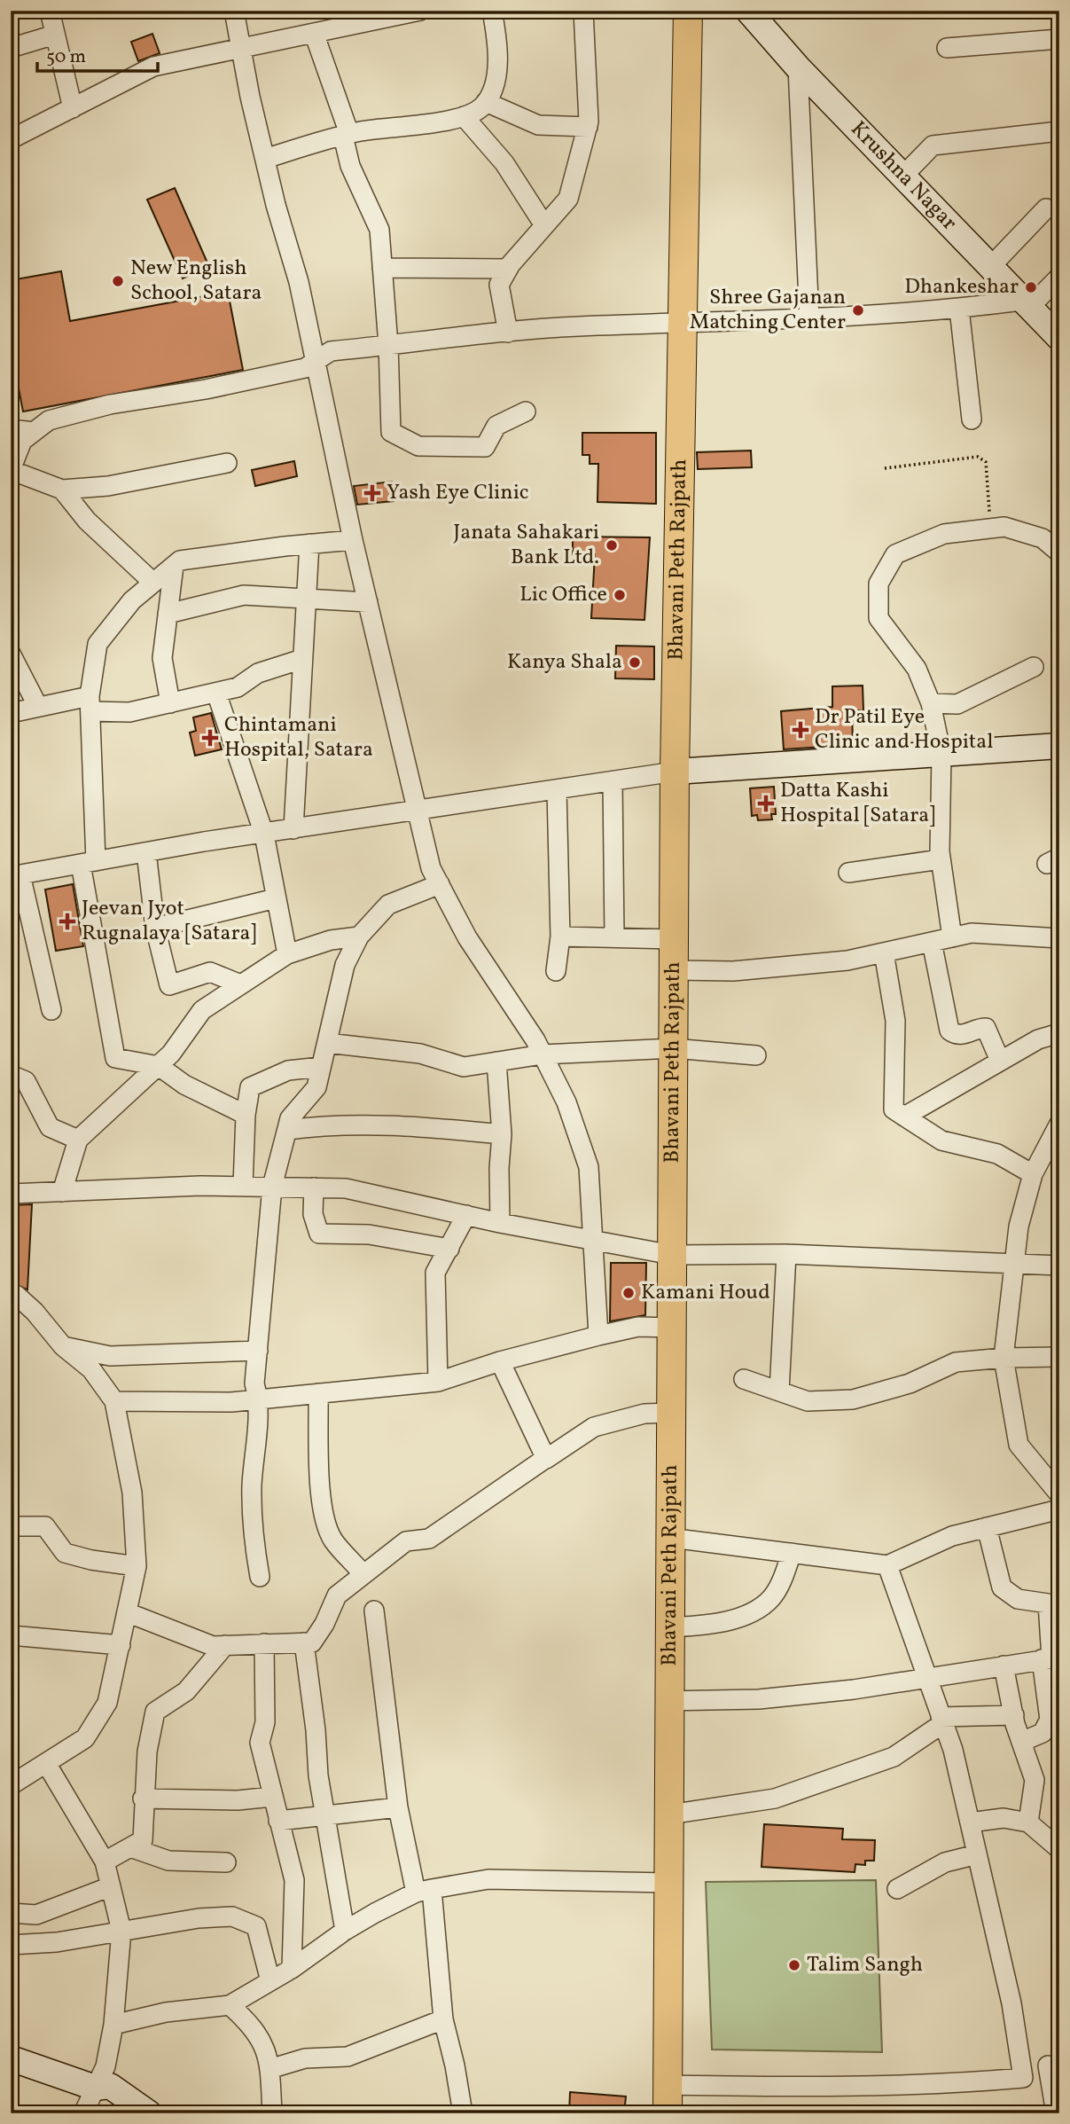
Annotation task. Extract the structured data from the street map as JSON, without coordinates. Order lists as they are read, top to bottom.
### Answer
{
  "streets": {
    "main road": ["Krushna Nagar", "Bhavani Peth Rajpath"]
  },
  "places": {
    "other": [
      "New English School, Satara",
      "Dhankeshar",
      "Shree Gajanan Matching Center",
      "Janata Sahakari Bank Ltd.",
      "Lic Office",
      "Kanya Shala",
      "Kamani Houd",
      "Talim Sangh"
    ],
    "health": [
      "Yash Eye Clinic",
      "Dr Patil Eye Clinic and Hospital",
      "Chintamani Hospital, Satara",
      "Datta Kashi Hospital [Satara]",
      "Jeevan Jyot Rugnalaya [Satara]"
    ]
  },
  "scale_bar": "50 m"
}
